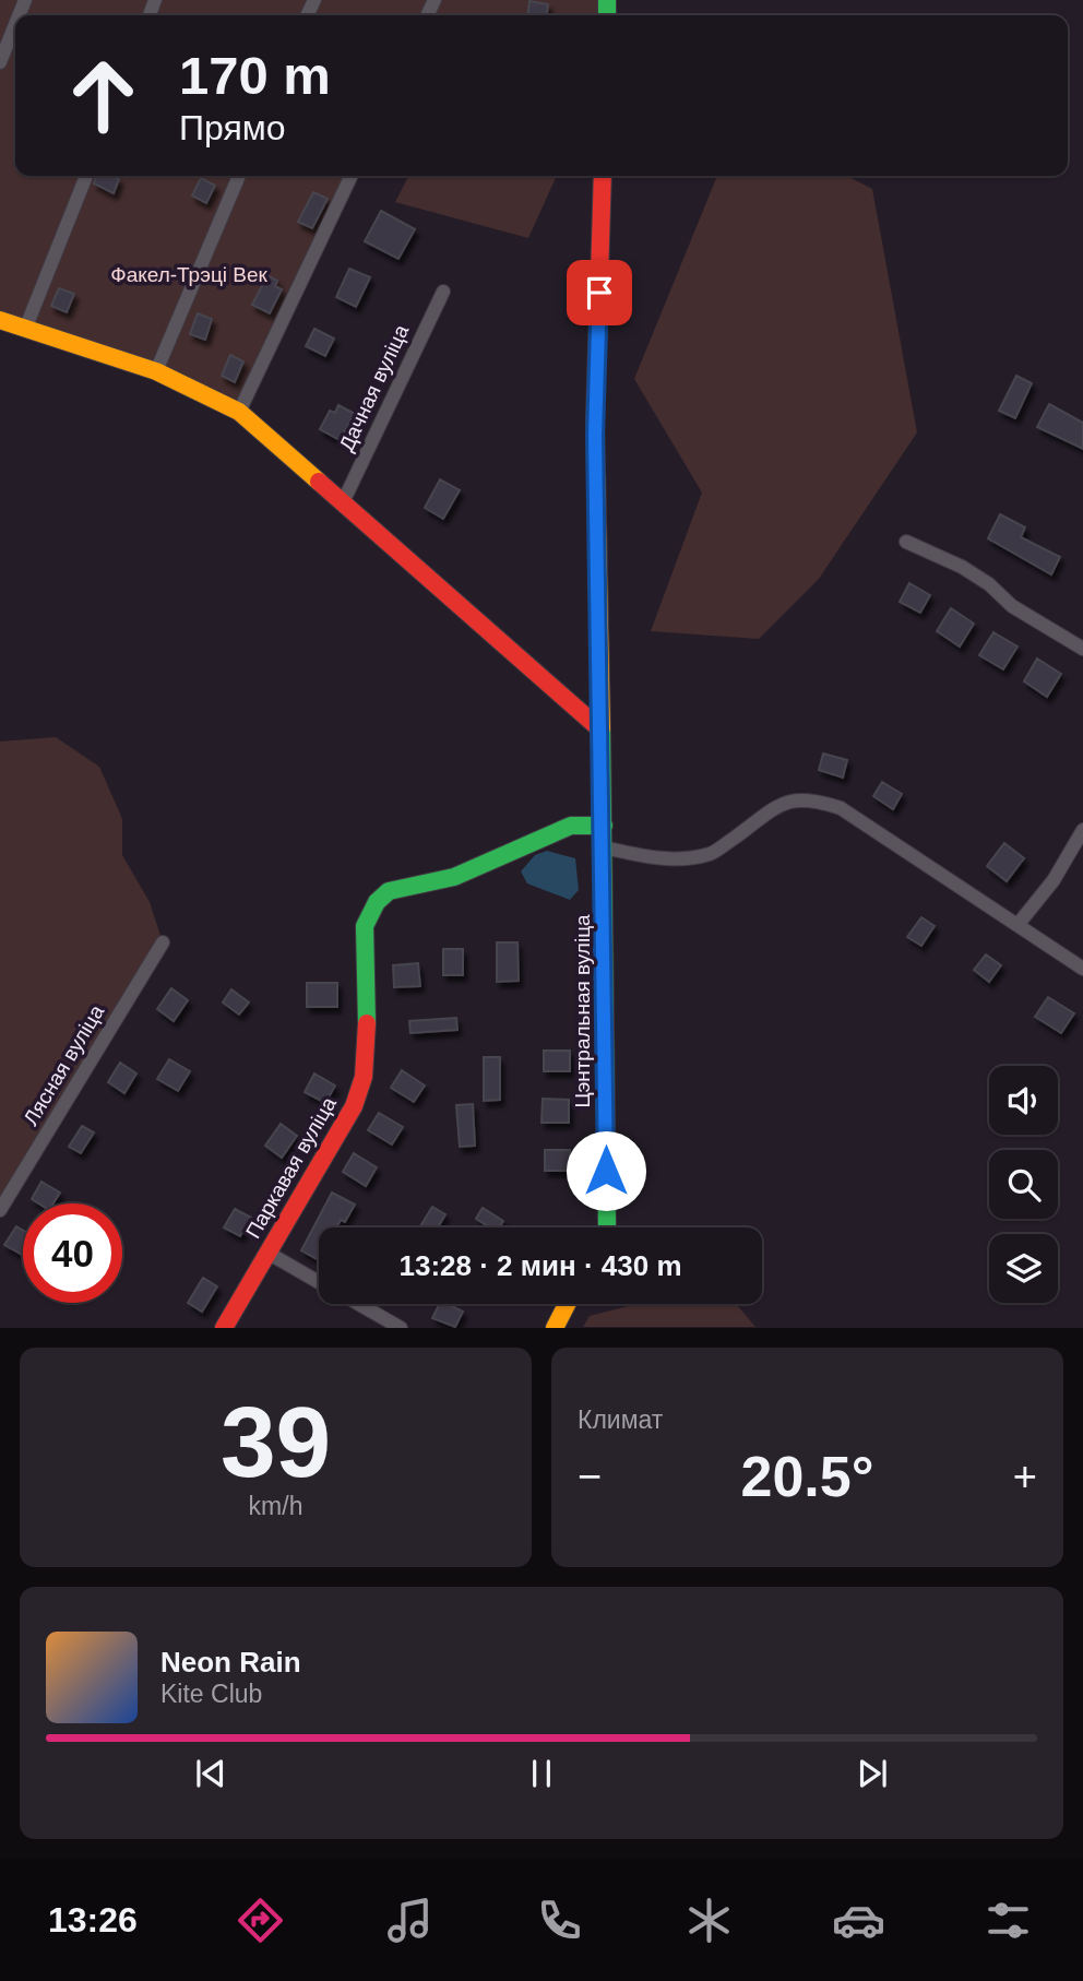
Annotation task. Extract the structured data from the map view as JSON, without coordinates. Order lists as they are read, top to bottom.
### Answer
{
  "streets": {
    "street": [
      "Дачная вуліца",
      "Цэнтральная вуліца",
      "Лясная вуліца",
      "Паркавая вуліца"
    ]
  },
  "crossings": [
    ["Цэнтральная вуліца", "Паркавая вуліца"]
  ],
  "parks": ["Факел-Трэці Век"],
  "page": {
    "turn": ["170 m", "Прямо"],
    "limit": "40",
    "trip": "13:28 · 2 мин · 430 m",
    "tile": [
      ["39", "km/h"],
      "Климат"
    ],
    "heat": ["−", "20.5°", "+"],
    "song": ["Neon Rain", "Kite Club"],
    "tabs": "13:26"
  }
}
